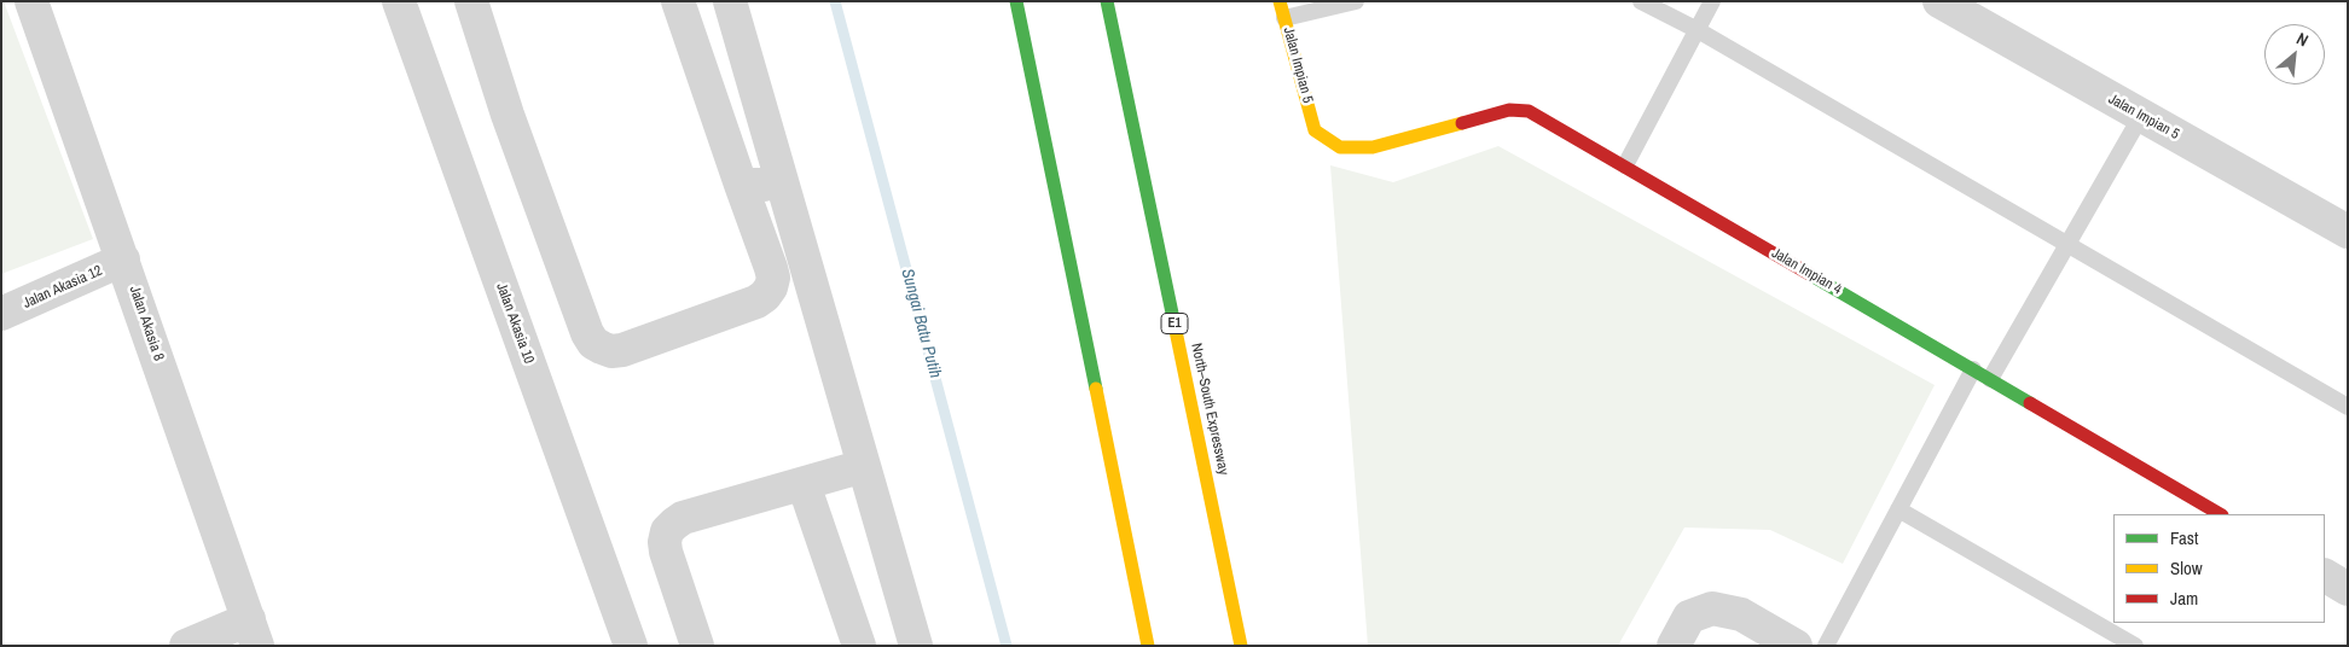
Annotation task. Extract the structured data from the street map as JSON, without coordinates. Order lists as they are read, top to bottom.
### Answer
{
  "streets": {
    "main road": [
      "Jalan Impian 5",
      "Jalan Impian 4",
      "E1",
      "North–South Expressway"
    ],
    "street": ["Jalan Akasia 12", "Jalan Akasia 8", "Jalan Akasia 10"]
  },
  "crossings": [
    ["Jalan Impian 5", "Jalan Impian 4"],
    ["Jalan Akasia 12", "Jalan Akasia 8"]
  ],
  "water": ["Sungai Batu Putih"],
  "legend": ["Fast", "Slow", "Jam"],
  "north": "top right"
}
